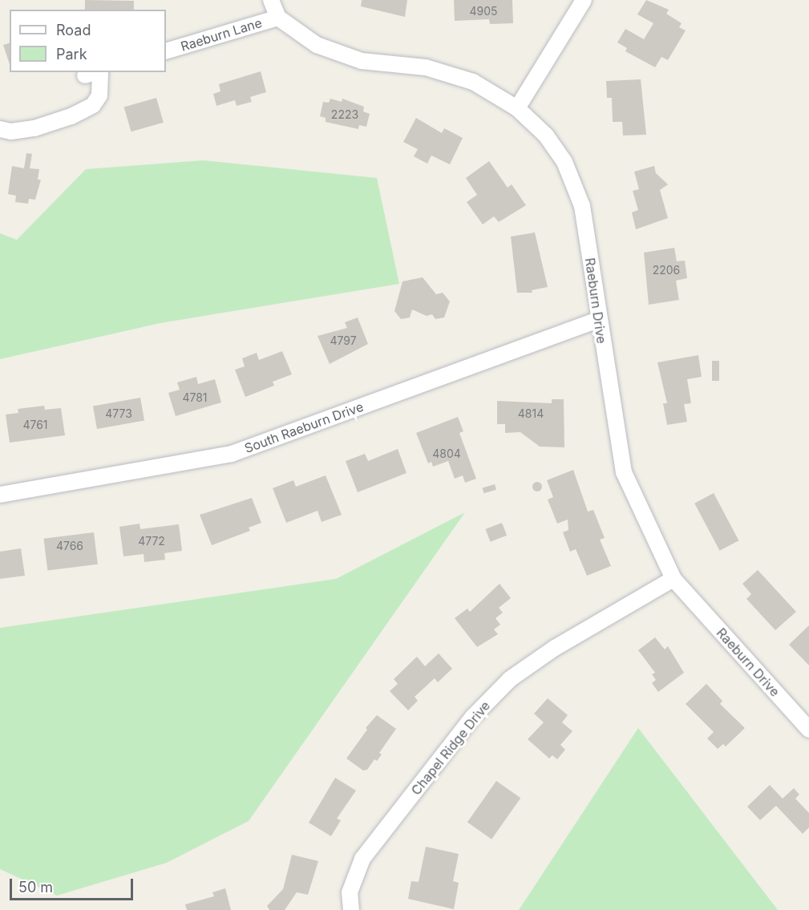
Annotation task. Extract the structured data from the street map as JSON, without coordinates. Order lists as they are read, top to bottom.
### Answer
{
  "streets": {
    "street": [
      "Raeburn Lane",
      "Raeburn Drive",
      "South Raeburn Drive",
      "Chapel Ridge Drive"
    ]
  },
  "crossings": [
    ["Raeburn Lane", "Raeburn Drive"],
    ["Raeburn Drive", "South Raeburn Drive"],
    ["Raeburn Drive", "Chapel Ridge Drive"]
  ],
  "house_numbers": [
    "4905",
    "2223",
    "2206",
    "4797",
    "4781",
    "4773",
    "4814",
    "4761",
    "4804",
    "4772",
    "4766"
  ],
  "legend": ["Road", "Park"],
  "scale_bar": "50 m"
}
